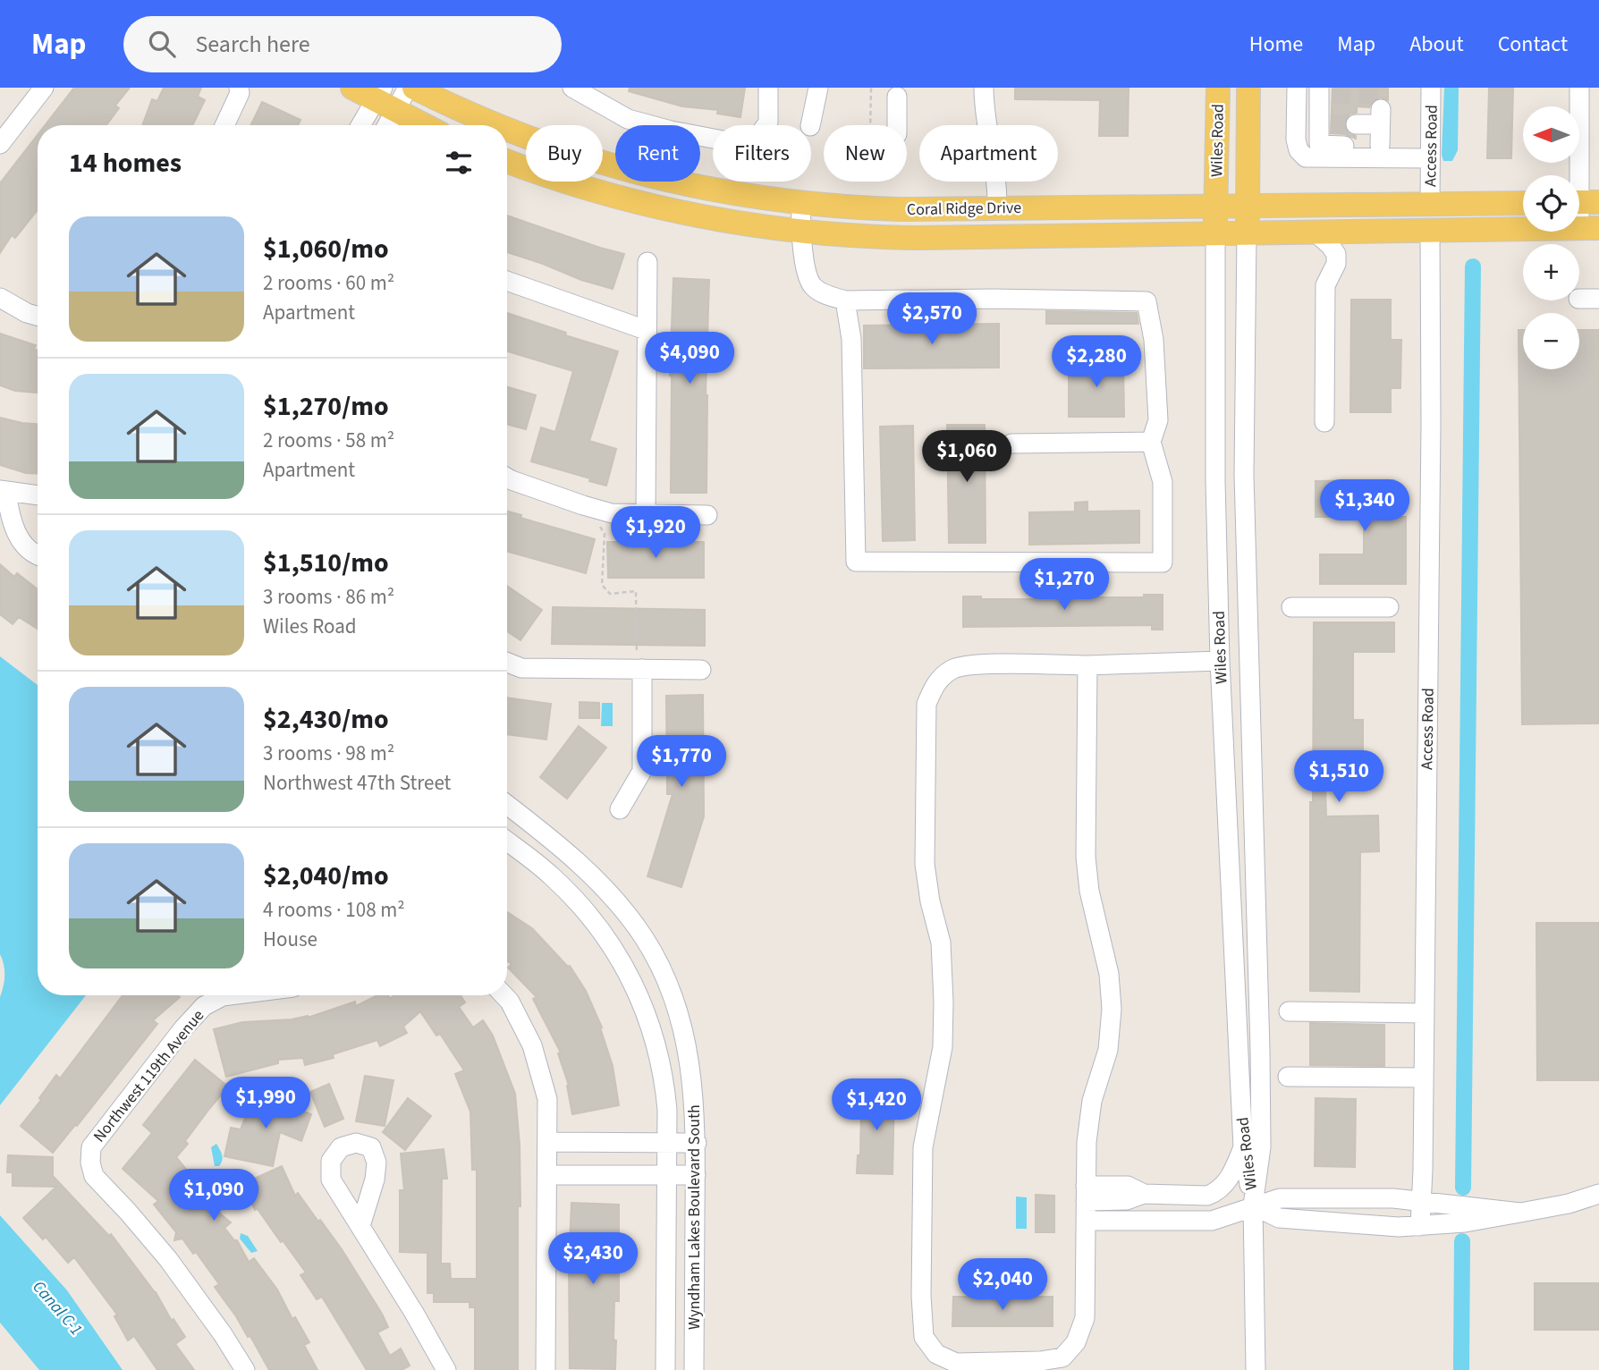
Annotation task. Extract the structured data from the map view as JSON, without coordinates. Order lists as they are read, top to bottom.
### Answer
{
  "streets": {
    "main road": ["Wiles Road", "Coral Ridge Drive"],
    "street": ["Access Road", "Northwest 119th Avenue", "Wyndham Lakes Boulevard South"]
  },
  "crossings": [
    ["Wiles Road", "Coral Ridge Drive"],
    ["Access Road", "Coral Ridge Drive"]
  ],
  "water": ["Canal C-1"],
  "north": "left",
  "page": {
    "header": "Map",
    "search": "Search here",
    "nav": [
      "Home",
      "Map",
      "About",
      "Contact"
    ],
    "map_buttons": ["+", "−"],
    "chip": [
      "Buy",
      "Rent",
      "Filters",
      "New",
      "Apartment"
    ],
    "heading": "14 homes",
    "list": [
      {
        "name": "$1,060/mo",
        "note": "2 rooms · 60 m² · Apartment"
      },
      {
        "name": "$1,270/mo",
        "note": "2 rooms · 58 m² · Apartment"
      },
      {
        "name": "$1,510/mo",
        "note": "3 rooms · 86 m² · Wiles Road"
      },
      {
        "name": "$2,430/mo",
        "note": "3 rooms · 98 m² · Northwest 47th Street"
      },
      {
        "name": "$2,040/mo",
        "note": "4 rooms · 108 m² · House"
      }
    ],
    "price": [
      "$2,570",
      "$4,090",
      "$2,280",
      "$1,060",
      "$1,340",
      "$1,920",
      "$1,270",
      "$1,770",
      "$1,510",
      "$1,990",
      "$1,420",
      "$1,090",
      "$2,430",
      "$2,040"
    ]
  }
}
